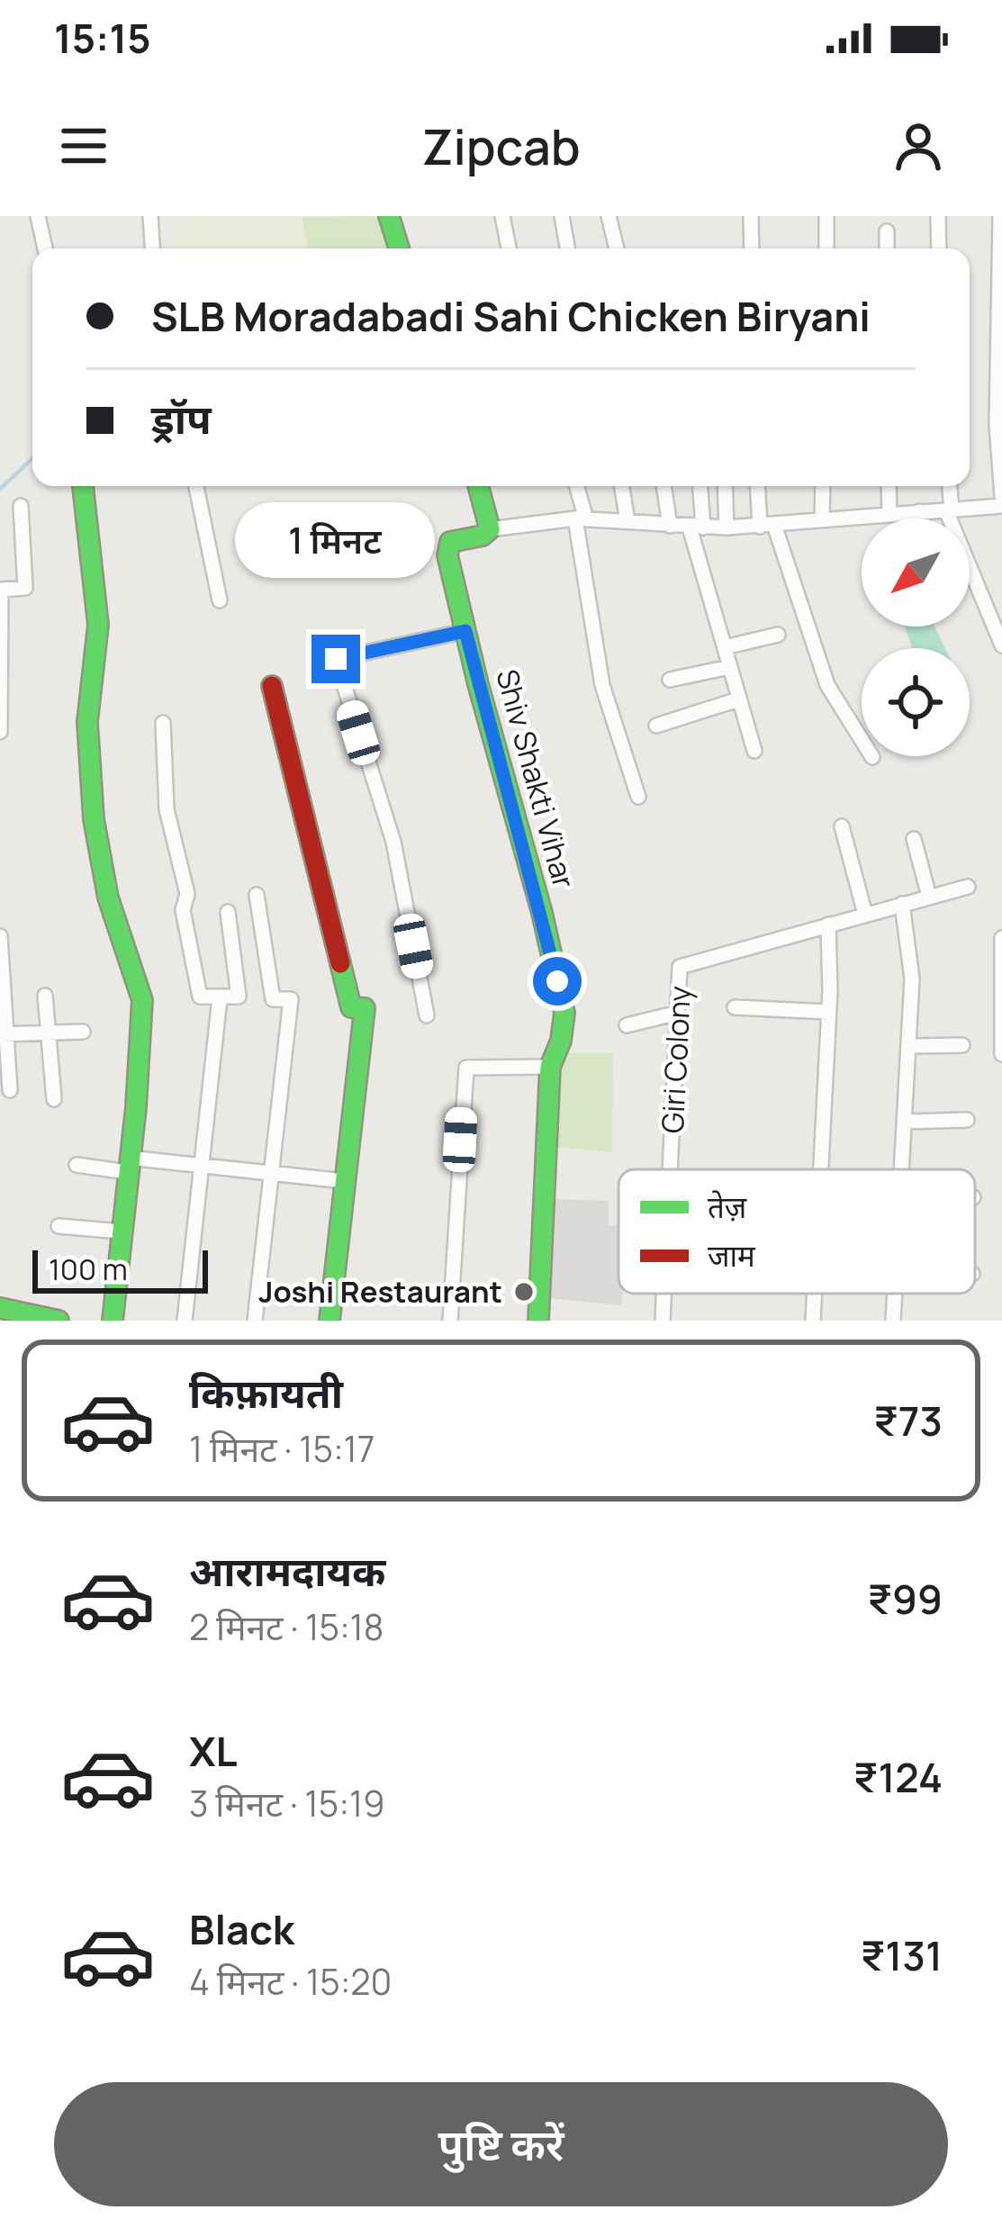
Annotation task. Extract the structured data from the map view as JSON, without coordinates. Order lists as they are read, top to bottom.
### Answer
{
  "streets": {
    "street": ["Shiv Shakti Vihar", "Giri Colony"]
  },
  "places": ["Joshi Restaurant"],
  "legend": ["तेज़", "जाम"],
  "scale_bar": "100 m",
  "north": "bottom left",
  "page": {
    "status": "15:15",
    "header": "Zipcab",
    "banner": ["SLB Moradabadi Sahi Chicken Biryani", "ड्रॉप"],
    "bubble": "1 मिनट",
    "scale": "100 m",
    "list": [
      {
        "name": "किफ़ायती",
        "note": "1 मिनट · 15:17",
        "value": "₹73"
      },
      {
        "name": "आरामदायक",
        "note": "2 मिनट · 15:18",
        "value": "₹99"
      },
      {
        "name": "XL",
        "note": "3 मिनट · 15:19",
        "value": "₹124"
      },
      {
        "name": "Black",
        "note": "4 मिनट · 15:20",
        "value": "₹131"
      }
    ],
    "buttons": "पुष्टि करें"
  }
}
